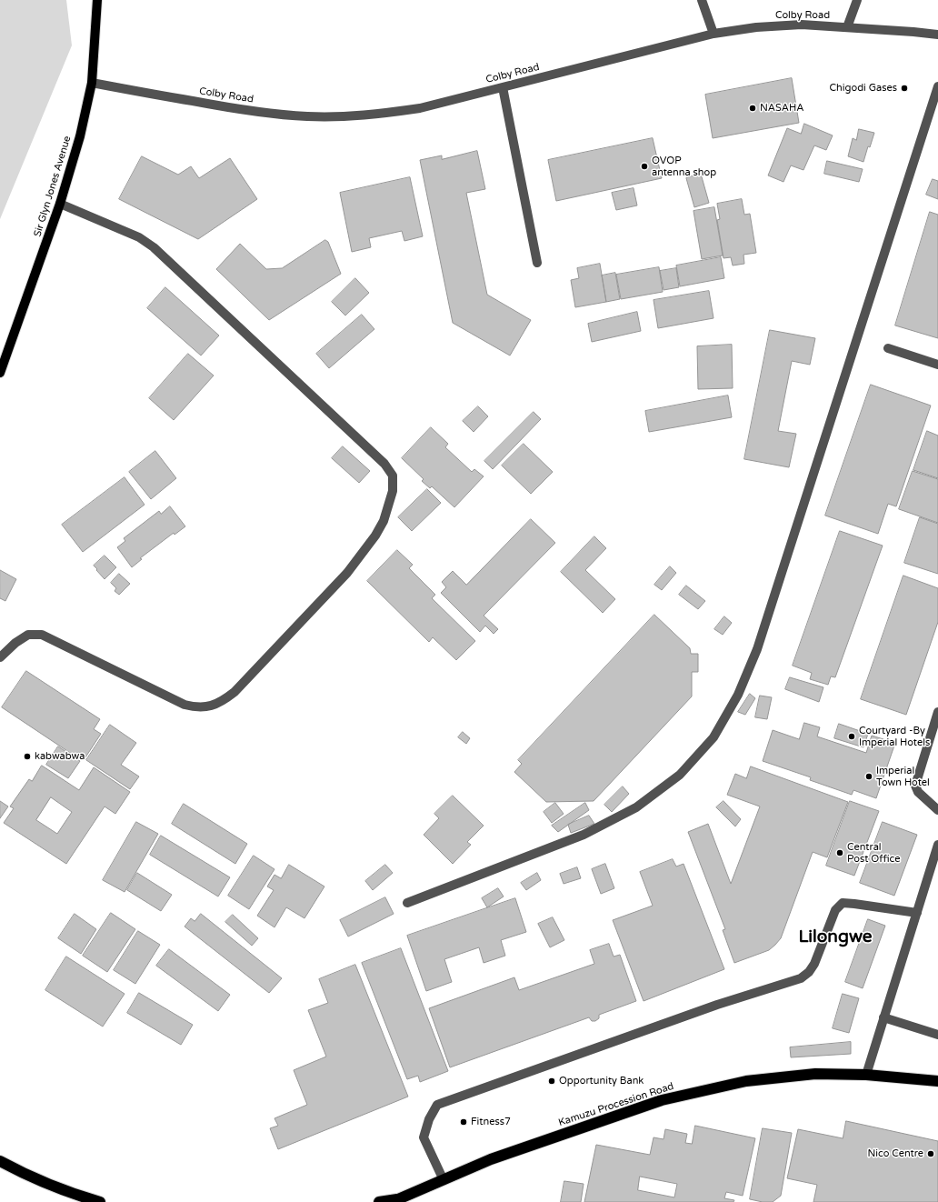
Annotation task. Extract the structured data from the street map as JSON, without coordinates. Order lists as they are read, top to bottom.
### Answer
{
  "streets": {
    "highway": ["Kamuzu Procession Road"],
    "main road": ["Sir Glyn Jones Avenue"],
    "street": ["Colby Road"]
  },
  "crossings": [
    ["Colby Road", "Sir Glyn Jones Avenue"]
  ],
  "districts": ["Lilongwe"],
  "places": [
    "Chigodi Gases",
    "NASAHA",
    "OVOP antenna shop",
    "Courtyard -By Imperial Hotels",
    "kabwabwa",
    "Imperial Town Hotel",
    "Central Post Office",
    "Opportunity Bank",
    "Fitness7",
    "Nico Centre"
  ]
}
